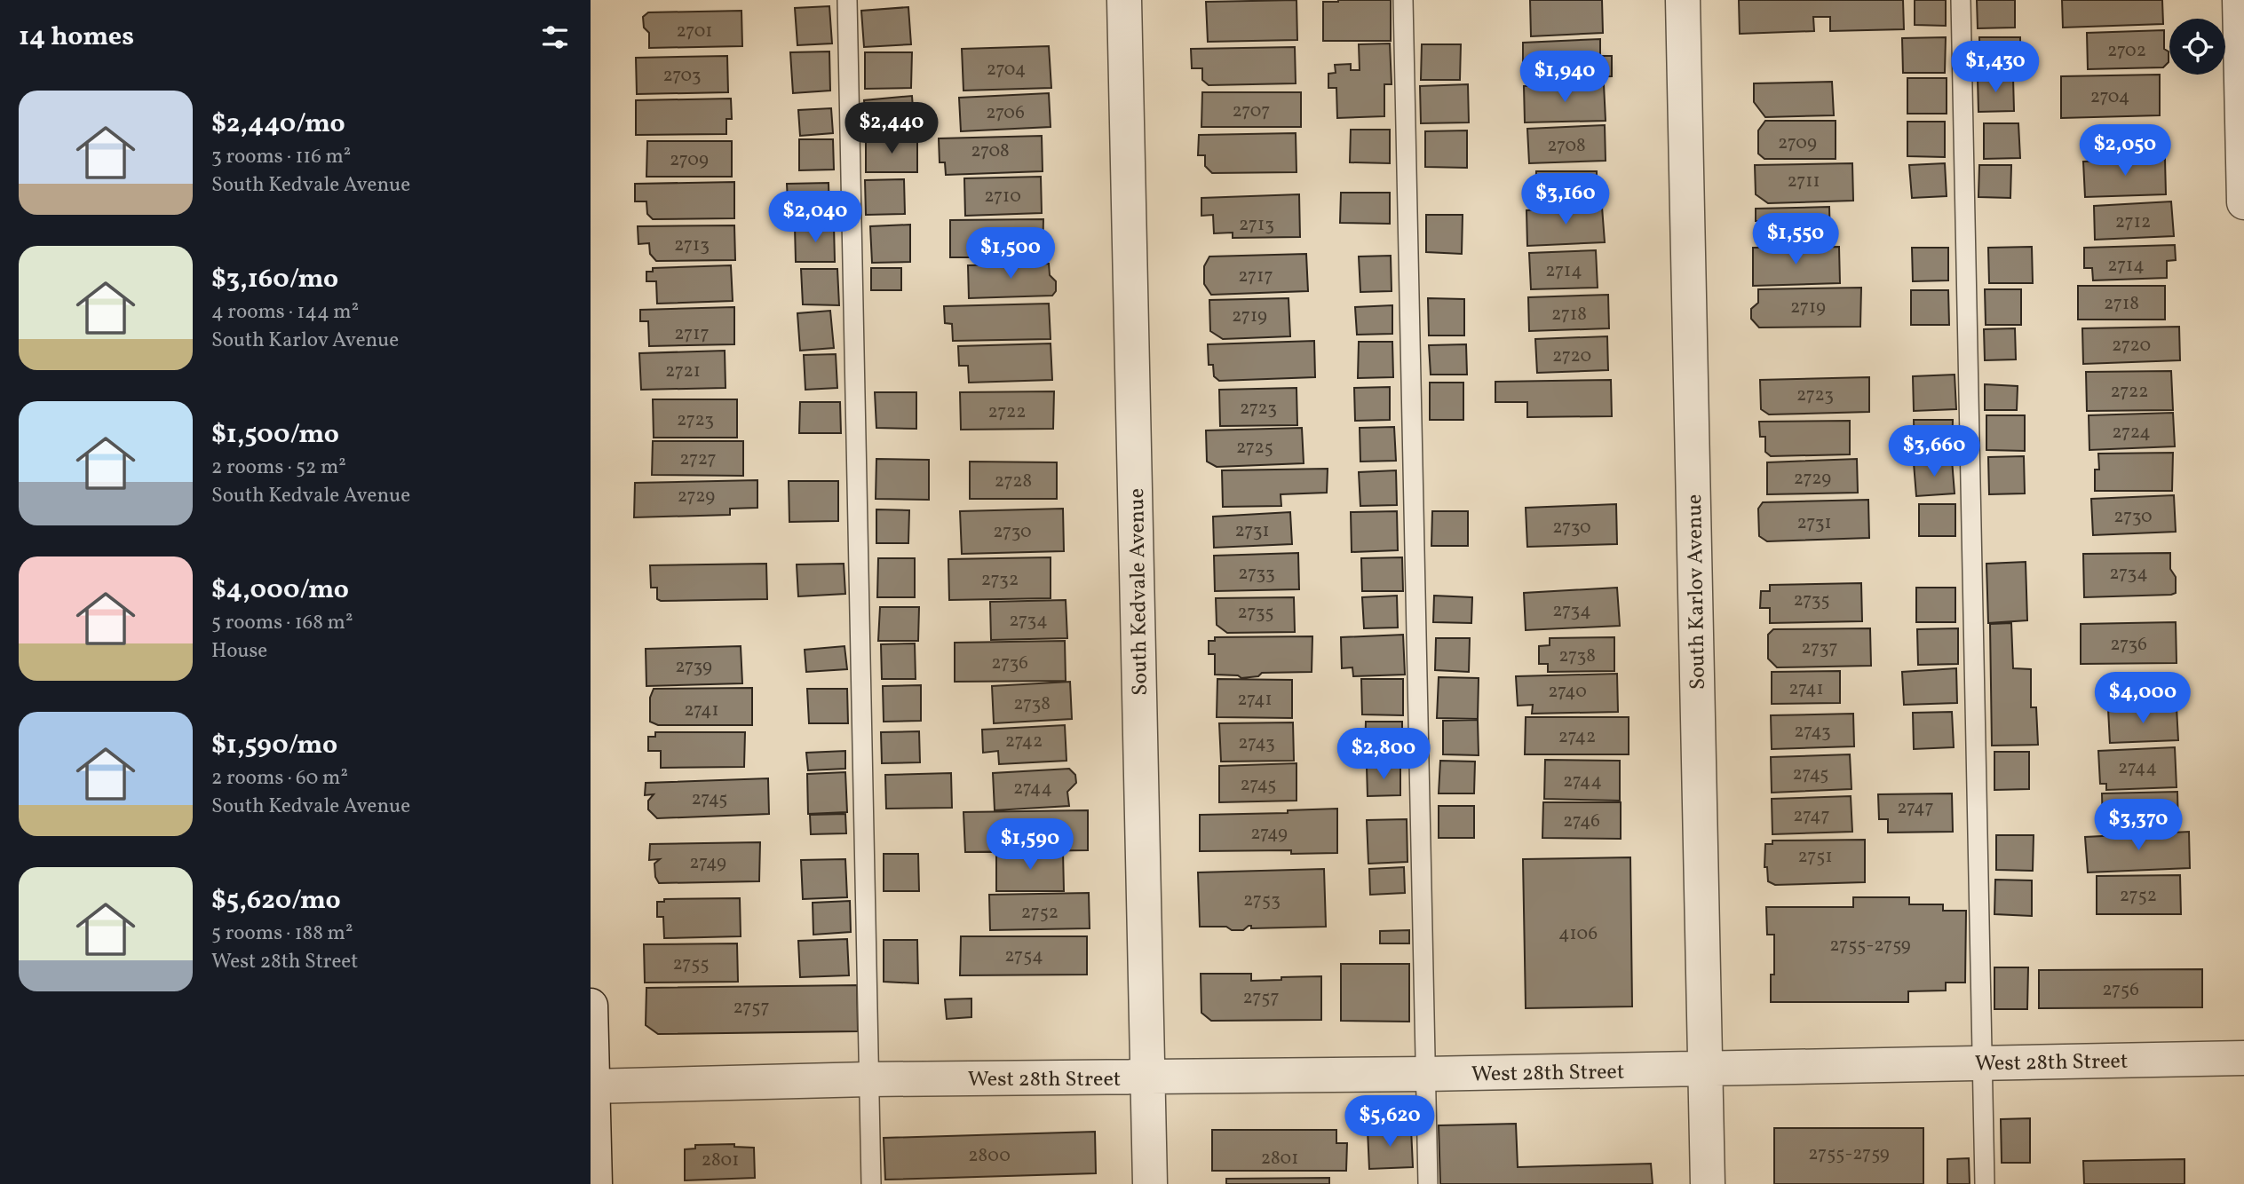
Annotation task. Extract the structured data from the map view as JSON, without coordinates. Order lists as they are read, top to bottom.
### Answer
{
  "streets": {
    "street": ["South Kedvale Avenue", "South Karlov Avenue", "West 28th Street"]
  },
  "crossings": [
    ["South Kedvale Avenue", "West 28th Street"],
    ["South Karlov Avenue", "West 28th Street"]
  ],
  "house_numbers": [
    "2701",
    "2702",
    "2704",
    "2703",
    "2704",
    "2707",
    "2706",
    "2709",
    "2708",
    "2708",
    "2709",
    "2711",
    "2710",
    "2712",
    "2713",
    "2713",
    "2714",
    "2714",
    "2717",
    "2718",
    "2719",
    "2718",
    "2719",
    "2717",
    "2720",
    "2720",
    "2721",
    "2722",
    "2723",
    "2723",
    "2722",
    "2723",
    "2724",
    "2725",
    "2727",
    "2729",
    "2728",
    "2729",
    "2730",
    "2731",
    "2730",
    "2731",
    "2730",
    "2733",
    "2734",
    "2732",
    "2735",
    "2734",
    "2735",
    "2734",
    "2736",
    "2737",
    "2738",
    "2736",
    "2739",
    "2741",
    "2740",
    "2741",
    "2738",
    "2741",
    "2743",
    "2742",
    "2742",
    "2743",
    "2744",
    "2745",
    "2744",
    "2745",
    "2744",
    "2745",
    "2747",
    "2747",
    "2746",
    "2749",
    "2751",
    "2749",
    "2752",
    "2753",
    "2752",
    "4106",
    "2755-2759",
    "2754",
    "2755",
    "2756",
    "2757",
    "2757",
    "2755-2759",
    "2800",
    "2801",
    "2801"
  ],
  "page": {
    "heading": "14 homes",
    "price": [
      "$1,430",
      "$1,940",
      "$2,440",
      "$2,050",
      "$3,160",
      "$2,040",
      "$1,550",
      "$1,500",
      "$3,660",
      "$4,000",
      "$2,800",
      "$3,370",
      "$1,590",
      "$5,620"
    ],
    "list": [
      {
        "name": "$2,440/mo",
        "note": "3 rooms · 116 m² · South Kedvale Avenue"
      },
      {
        "name": "$3,160/mo",
        "note": "4 rooms · 144 m² · South Karlov Avenue"
      },
      {
        "name": "$1,500/mo",
        "note": "2 rooms · 52 m² · South Kedvale Avenue"
      },
      {
        "name": "$4,000/mo",
        "note": "5 rooms · 168 m² · House"
      },
      {
        "name": "$1,590/mo",
        "note": "2 rooms · 60 m² · South Kedvale Avenue"
      },
      {
        "name": "$5,620/mo",
        "note": "5 rooms · 188 m² · West 28th Street"
      }
    ]
  }
}
